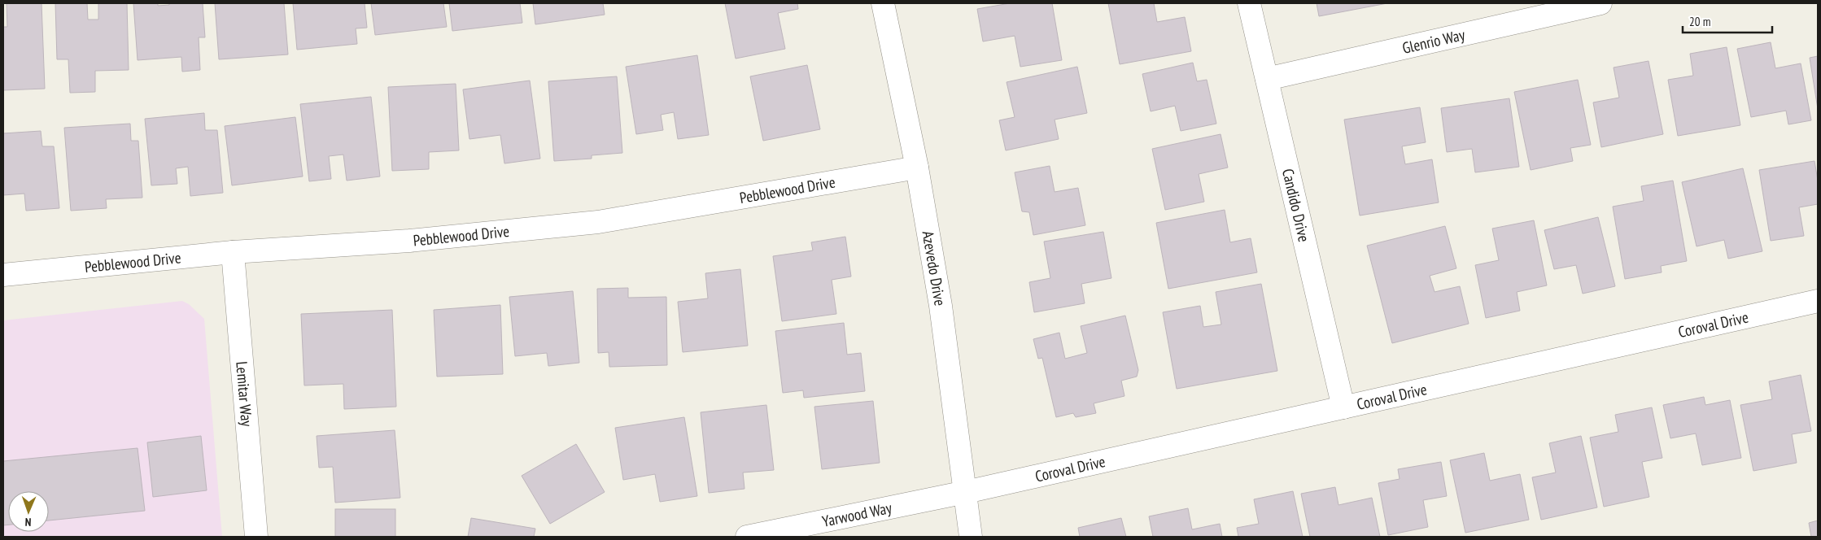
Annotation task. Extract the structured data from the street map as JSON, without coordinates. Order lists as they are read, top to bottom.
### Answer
{
  "streets": {
    "street": [
      "Glenrio Way",
      "Pebblewood Drive",
      "Candido Drive",
      "Azevedo Drive",
      "Coroval Drive",
      "Lemitar Way",
      "Yarwood Way"
    ]
  },
  "crossings": [
    ["Glenrio Way", "Candido Drive"],
    ["Pebblewood Drive", "Azevedo Drive"],
    ["Pebblewood Drive", "Lemitar Way"],
    ["Candido Drive", "Coroval Drive"],
    ["Azevedo Drive", "Coroval Drive"],
    ["Azevedo Drive", "Yarwood Way"],
    ["Coroval Drive", "Yarwood Way"]
  ],
  "scale_bar": "20 m",
  "north": "bottom"
}
